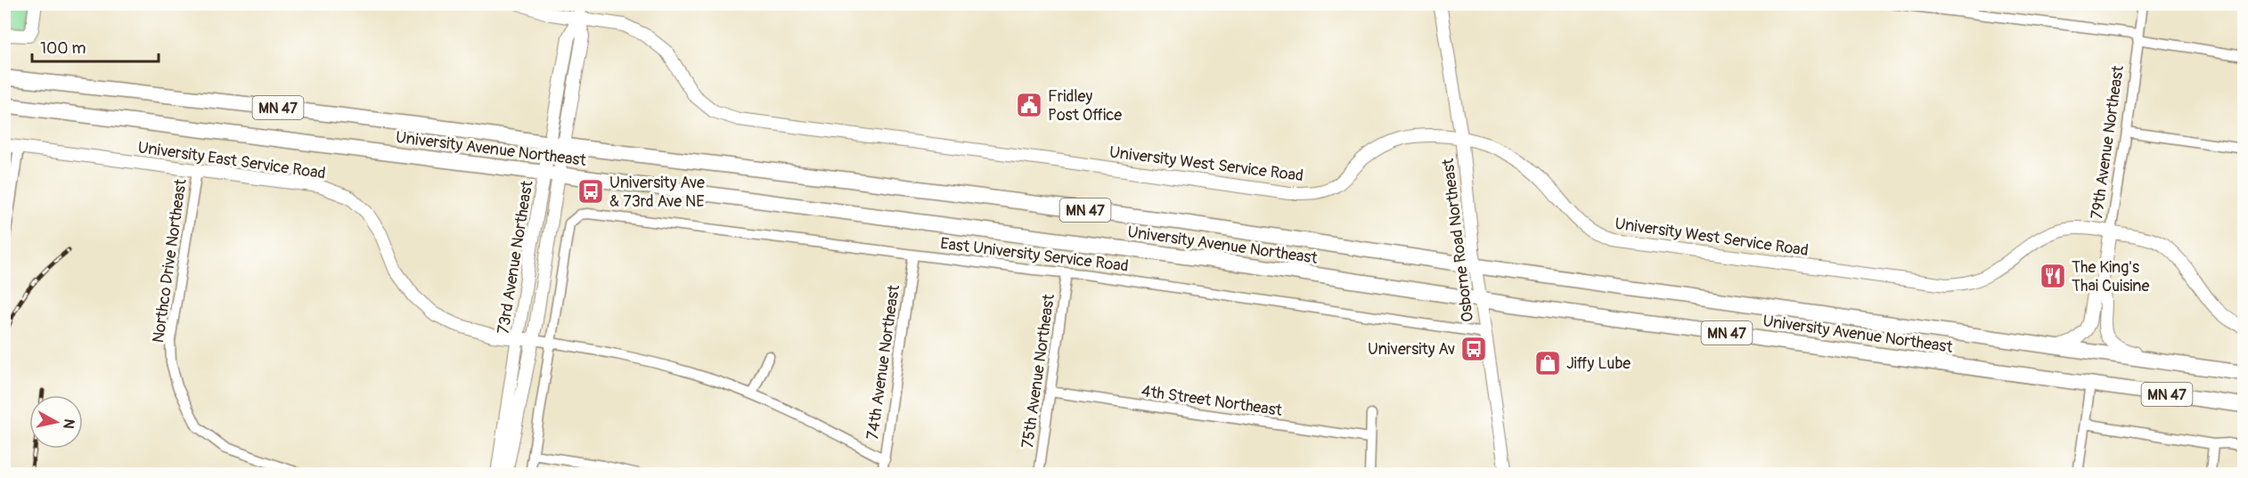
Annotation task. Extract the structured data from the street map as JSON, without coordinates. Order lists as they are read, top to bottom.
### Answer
{
  "streets": {
    "main road": ["MN 47", "University Avenue Northeast"],
    "street": [
      "79th Avenue Northeast",
      "University East Service Road",
      "University West Service Road",
      "Osborne Road Northeast",
      "East University Service Road",
      "73rd Avenue Northeast",
      "Northco Drive Northeast",
      "74th Avenue Northeast",
      "75th Avenue Northeast",
      "4th Street Northeast"
    ]
  },
  "crossings": [
    ["79th Avenue Northeast", "University Avenue Northeast"],
    ["79th Avenue Northeast", "University West Service Road"],
    ["University Avenue Northeast", "Osborne Road Northeast"],
    ["University Avenue Northeast", "73rd Avenue Northeast"],
    ["University East Service Road", "73rd Avenue Northeast"],
    ["University East Service Road", "Northco Drive Northeast"],
    ["University West Service Road", "Osborne Road Northeast"],
    ["University West Service Road", "73rd Avenue Northeast"],
    ["Osborne Road Northeast", "East University Service Road"],
    ["East University Service Road", "74th Avenue Northeast"],
    ["East University Service Road", "75th Avenue Northeast"],
    ["75th Avenue Northeast", "4th Street Northeast"]
  ],
  "places": {
    "public building": ["Fridley Post Office"],
    "bus stop": ["University Ave & 73rd Ave NE", "University Av"],
    "restaurant": ["The King's Thai Cuisine"],
    "shop": ["Jiffy Lube"]
  },
  "scale_bar": "100 m",
  "north": "right"
}
